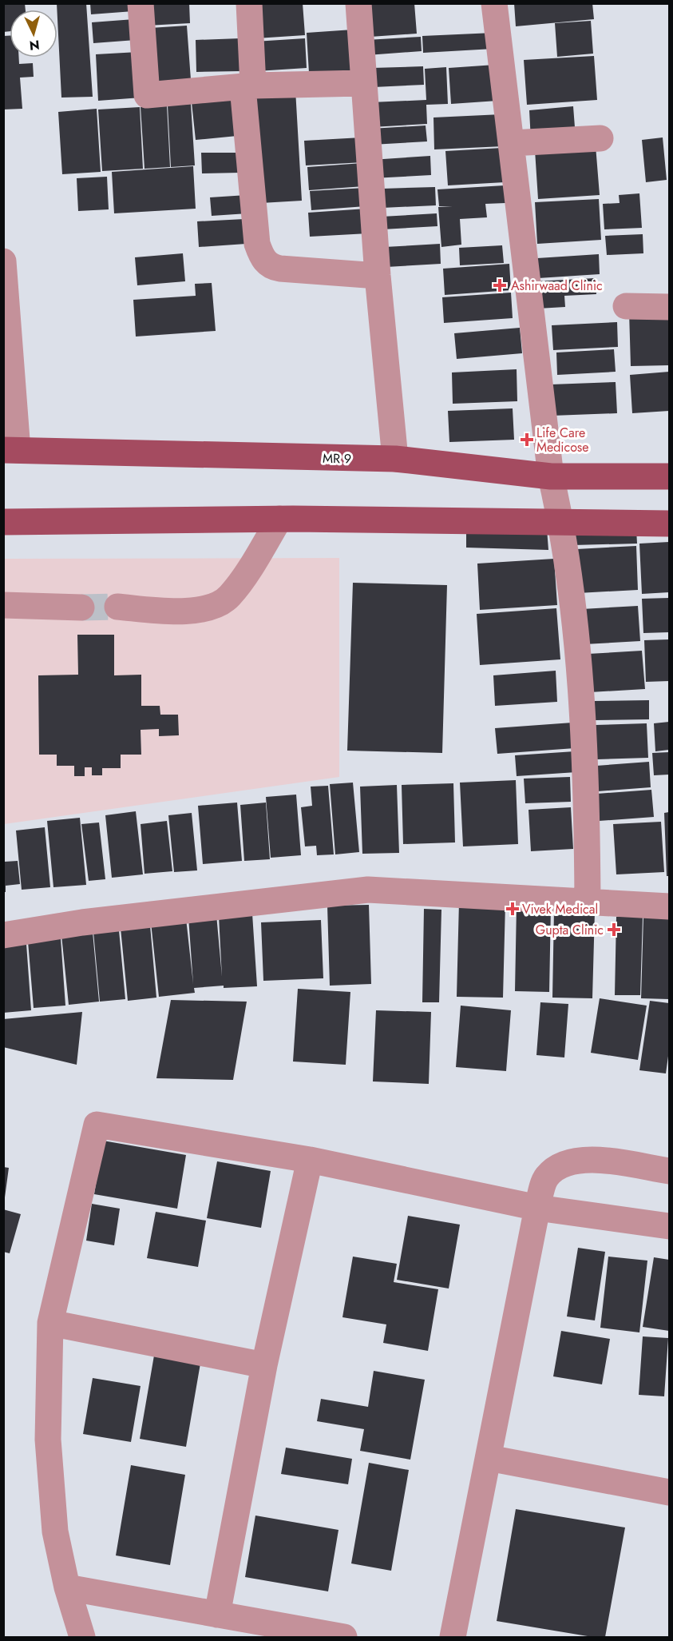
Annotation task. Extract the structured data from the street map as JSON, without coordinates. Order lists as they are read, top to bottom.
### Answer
{
  "streets": {
    "main road": ["MR 9"]
  },
  "places": {
    "health": [
      "Ashirwaad Clinic",
      "Life Care Medicose",
      "Vivek Medical",
      "Gupta Clinic"
    ]
  },
  "north": "bottom"
}
